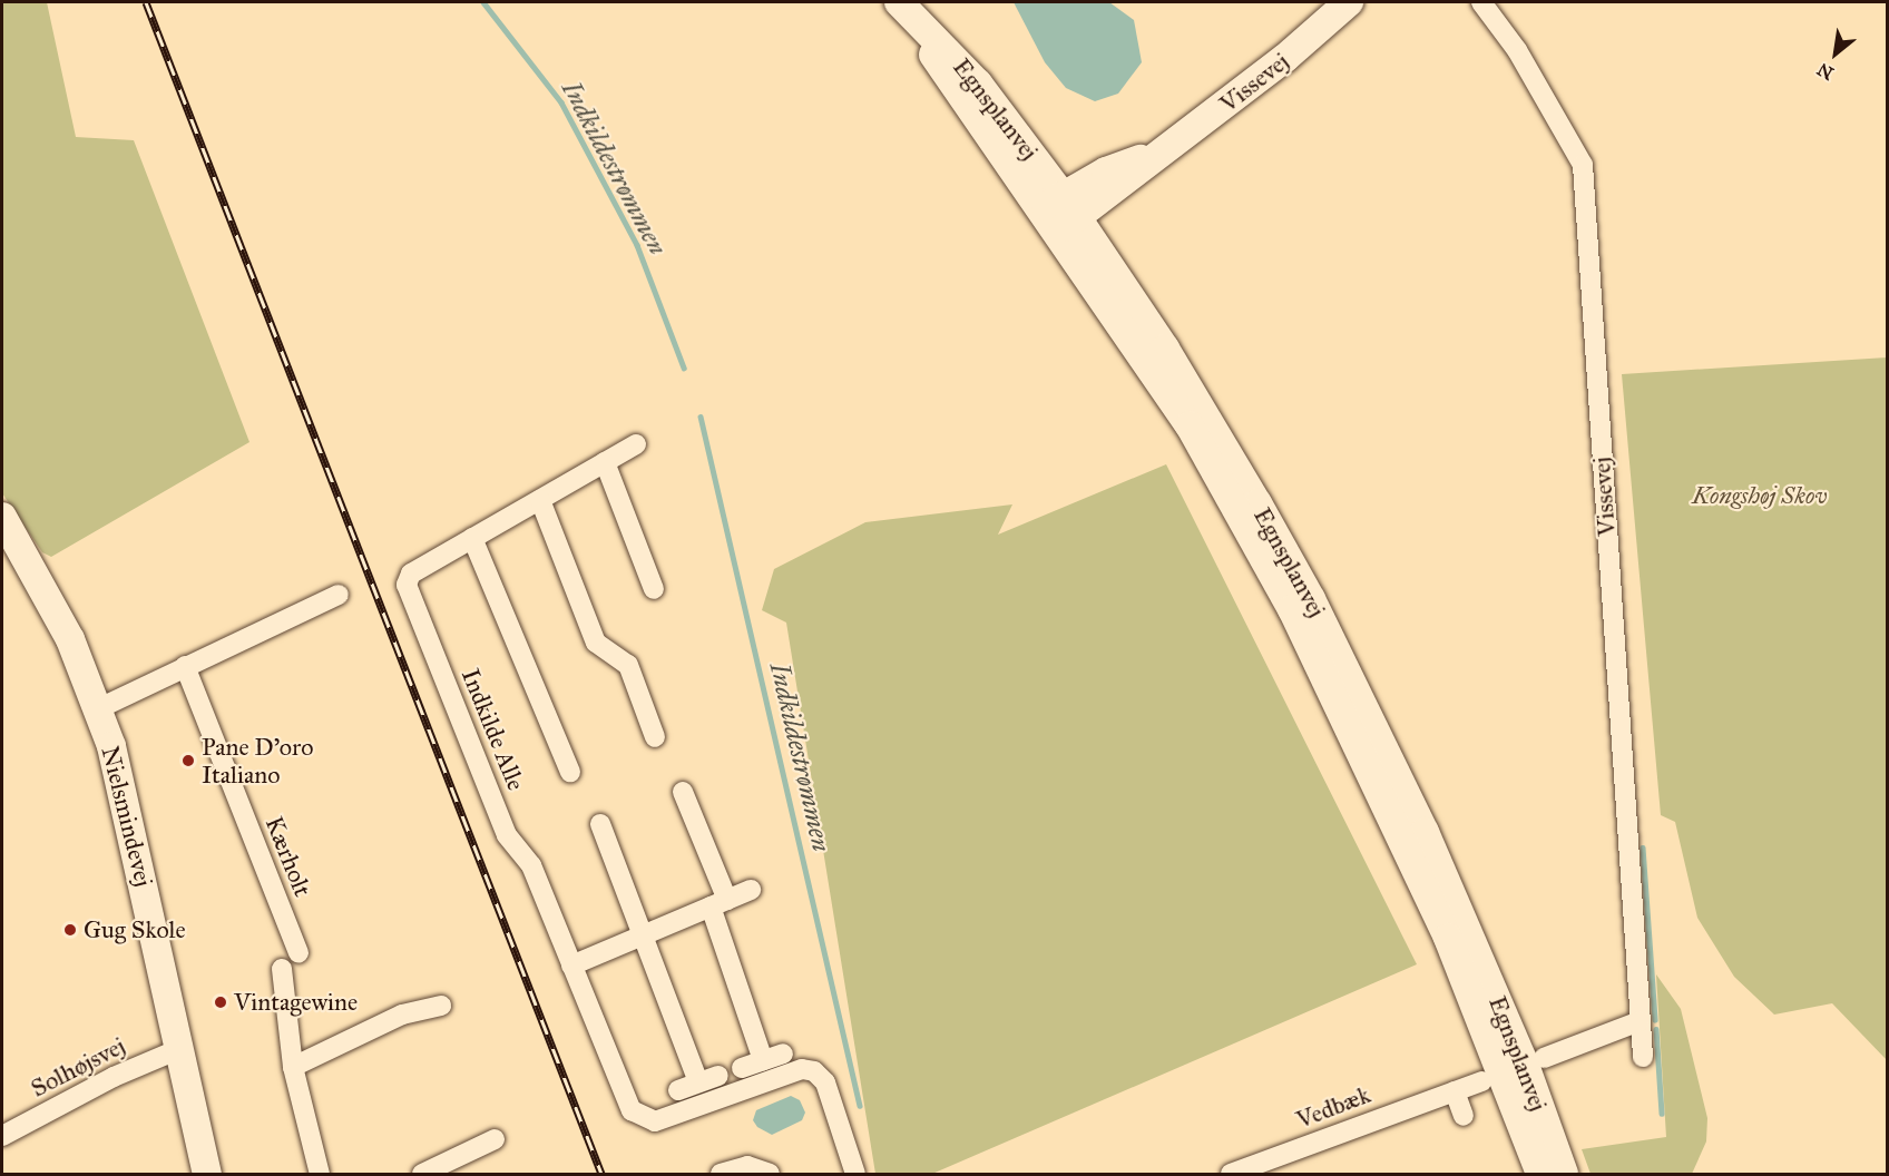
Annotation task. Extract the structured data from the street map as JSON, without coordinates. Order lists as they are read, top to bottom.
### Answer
{
  "streets": {
    "main road": ["Vissevej", "Egnsplanvej", "Nielsmindevej"],
    "street": [
      "Indkilde Alle",
      "Kærholt",
      "Solhøjsvej",
      "Vedbæk"
    ]
  },
  "crossings": [
    ["Vissevej", "Egnsplanvej"],
    ["Nielsmindevej", "Solhøjsvej"]
  ],
  "water": ["Indkildestrømmen"],
  "parks": ["Kongshøj Skov"],
  "places": ["Pane D'oro Italiano", "Gug Skole", "Vintagewine"],
  "north": "bottom left"
}
